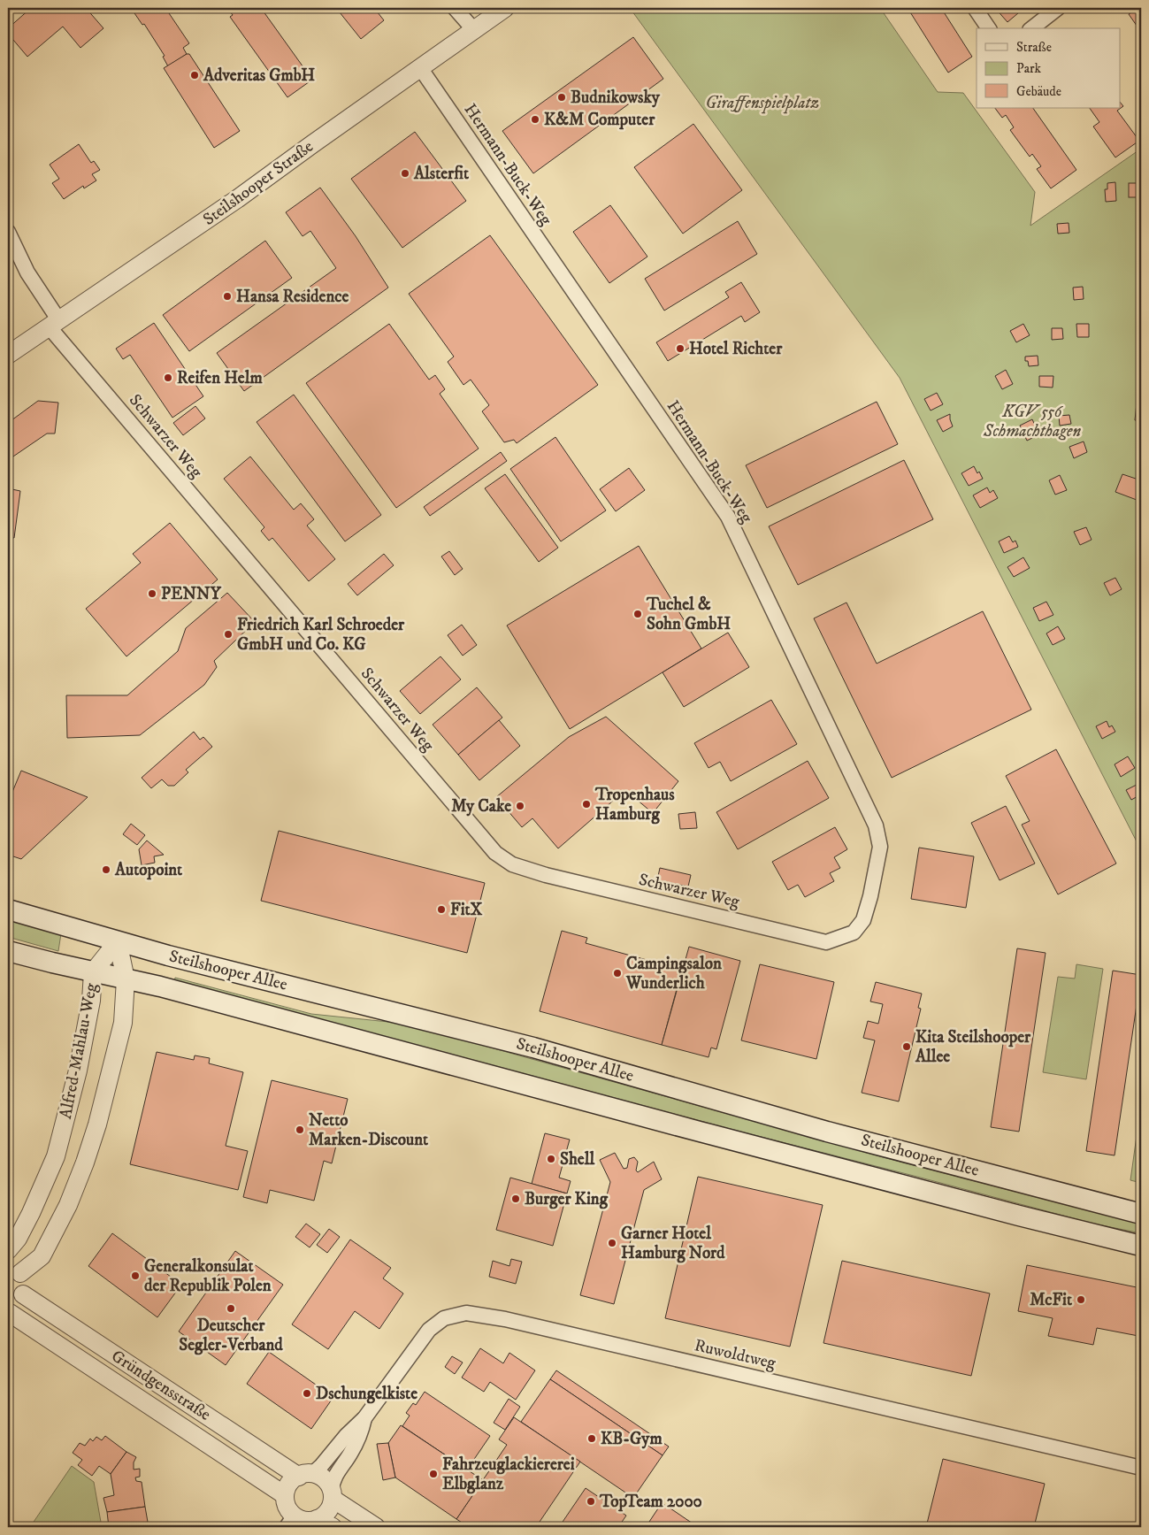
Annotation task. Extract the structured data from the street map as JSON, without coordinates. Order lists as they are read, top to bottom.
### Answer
{
  "streets": {
    "main road": ["Steilshooper Allee"],
    "street": [
      "Hermann-Buck-Weg",
      "Steilshooper Straße",
      "Schwarzer Weg",
      "Alfred-Mahlau-Weg",
      "Ruwoldtweg",
      "Gründgensstraße"
    ]
  },
  "crossings": [
    ["Hermann-Buck-Weg", "Steilshooper Straße"],
    ["Hermann-Buck-Weg", "Schwarzer Weg"],
    ["Steilshooper Straße", "Schwarzer Weg"],
    ["Steilshooper Allee", "Alfred-Mahlau-Weg"],
    ["Ruwoldtweg", "Gründgensstraße"]
  ],
  "parks": ["Giraffenspielplatz", "KGV 556 Schmachthagen"],
  "places": [
    "Adveritas GmbH",
    "Budnikowsky",
    "K&M Computer",
    "Alsterfit",
    "Hansa Residence",
    "Hotel Richter",
    "Reifen Helm",
    "PENNY",
    "Tuchel & Sohn GmbH",
    "Friedrich Karl Schroeder GmbH und Co. KG",
    "Tropenhaus Hamburg",
    "My Cake",
    "Autopoint",
    "FitX",
    "Campingsalon Wunderlich",
    "Kita Steilshooper Allee",
    "Netto Marken-Discount",
    "Shell",
    "Burger King",
    "Garner Hotel Hamburg Nord",
    "Generalkonsulat der Republik Polen",
    "McFit",
    "Deutscher Segler-Verband",
    "Dschungelkiste",
    "KB-Gym",
    "Fahrzeuglackiererei Elbglanz",
    "TopTeam 2000"
  ],
  "legend": ["Straße", "Park", "Gebäude"]
}
